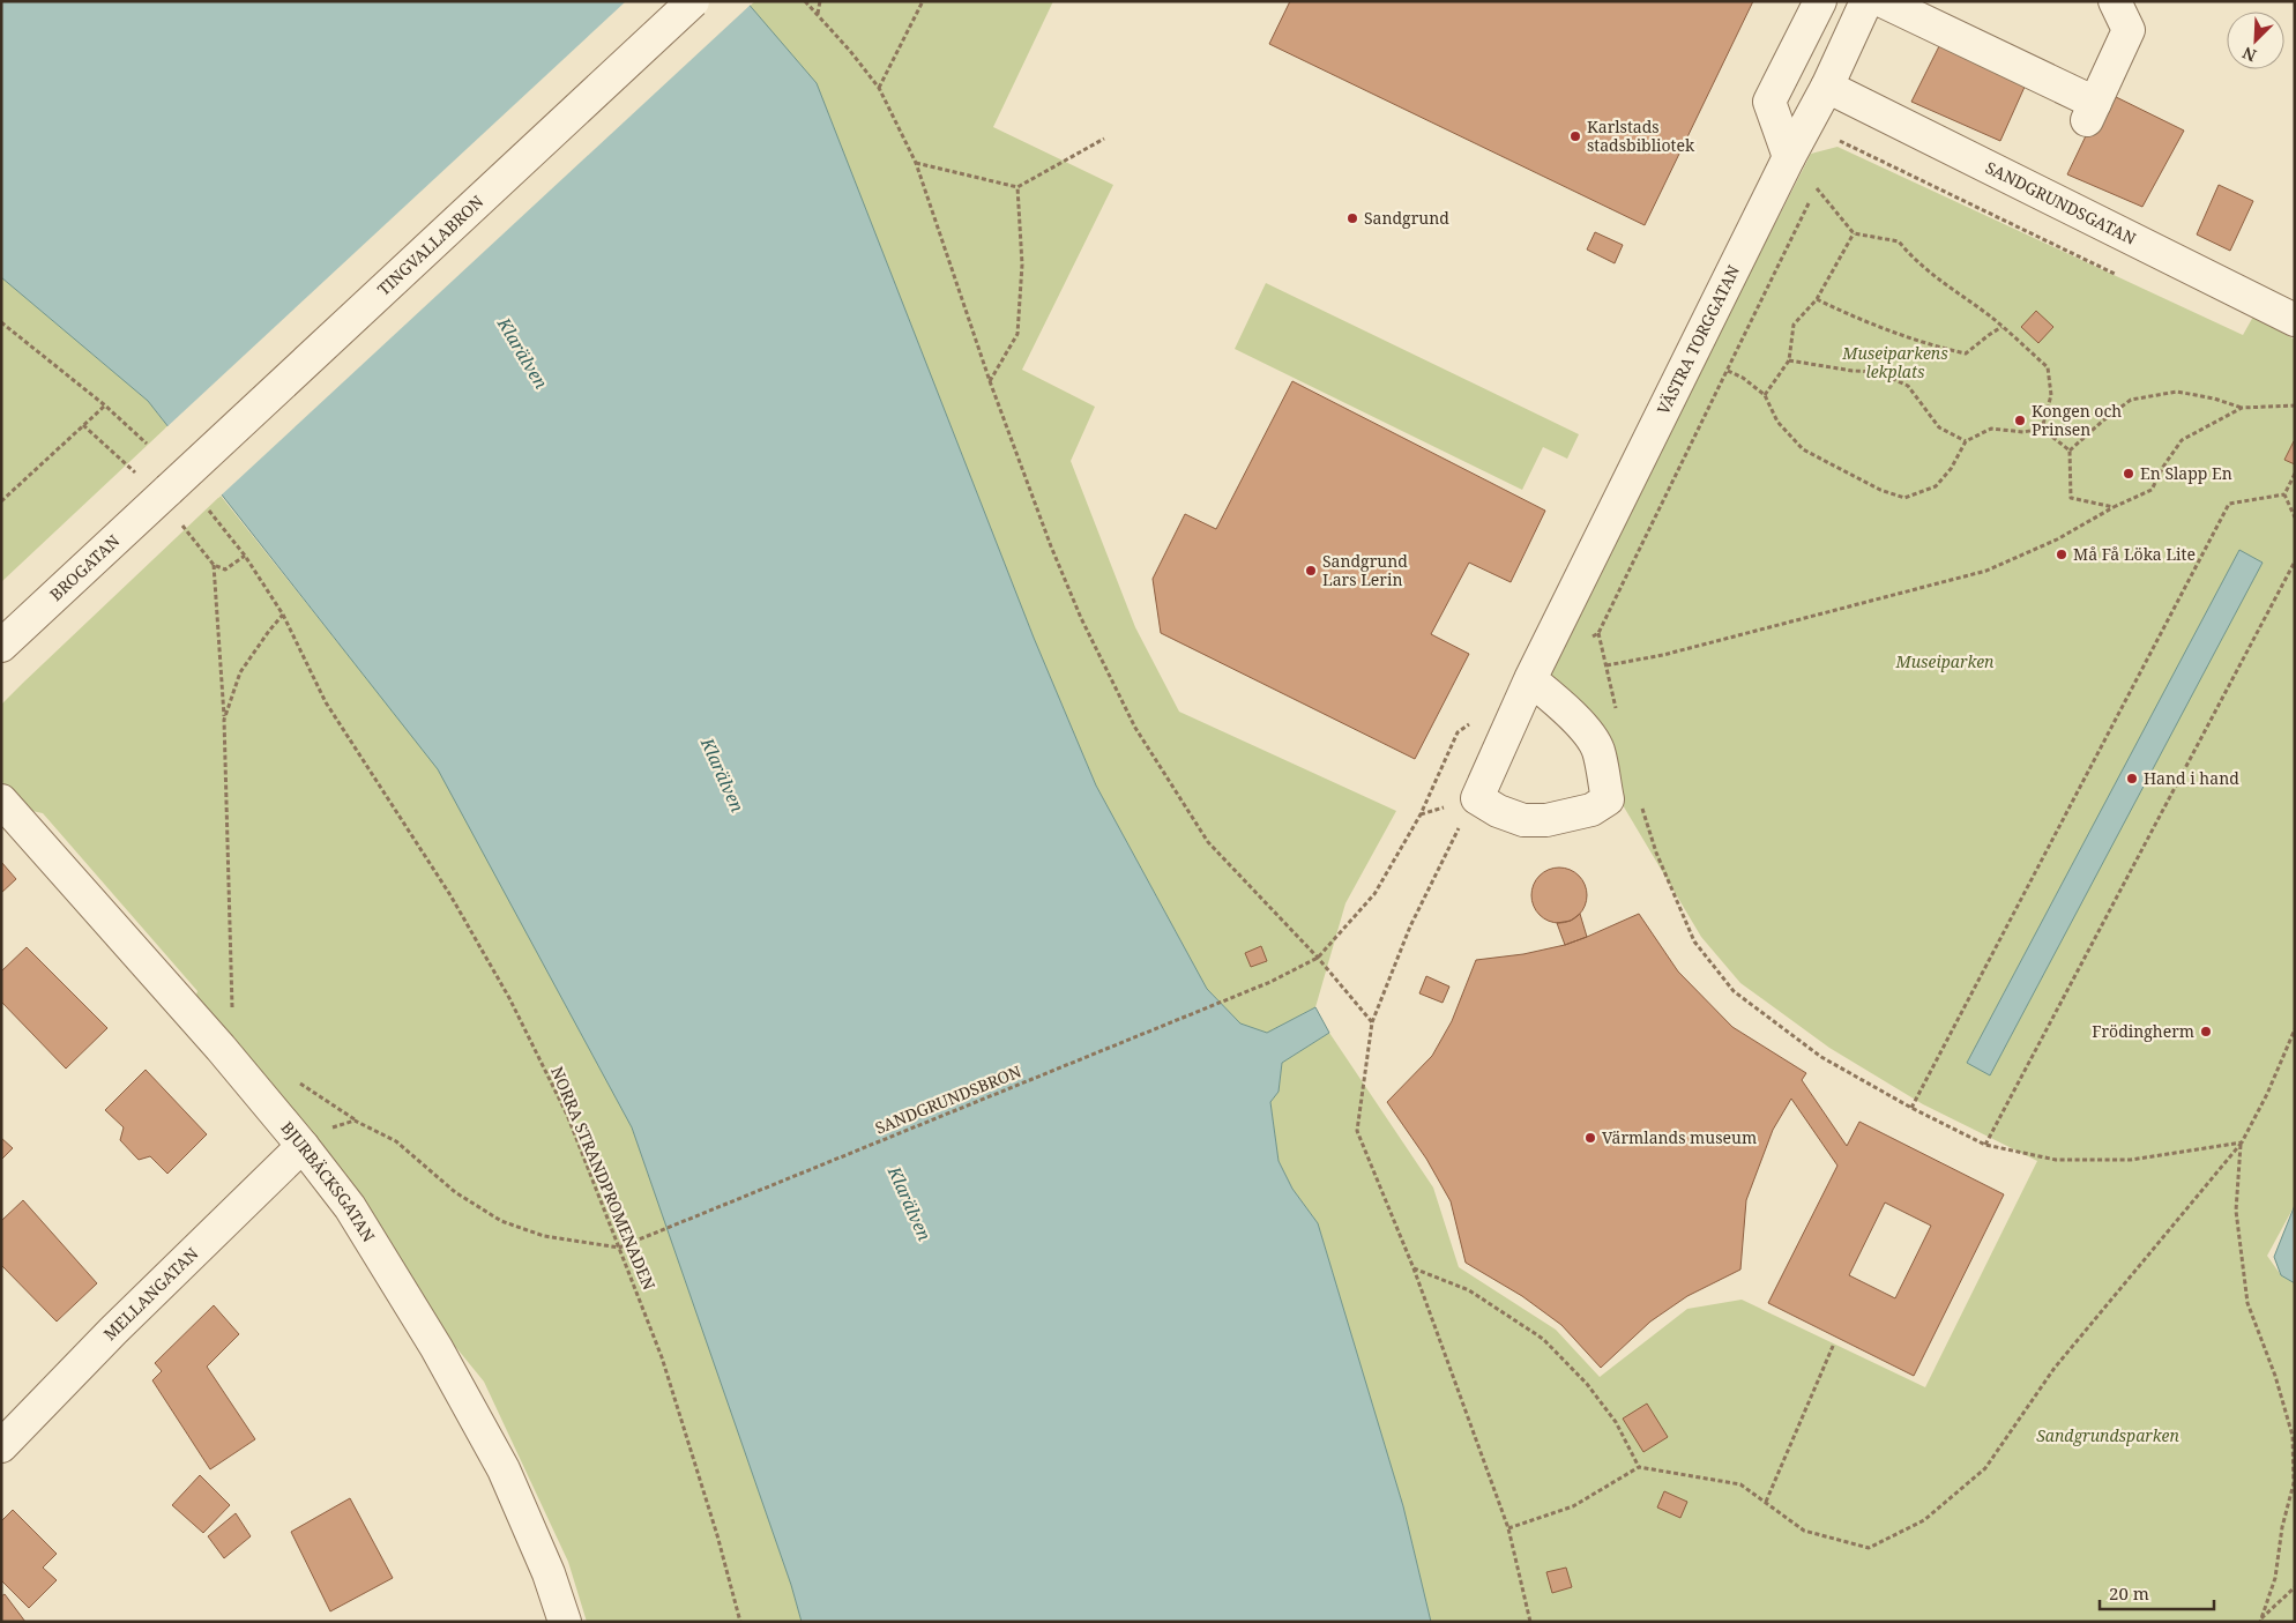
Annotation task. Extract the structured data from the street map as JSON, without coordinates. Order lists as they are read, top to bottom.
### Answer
{
  "streets": {
    "street": [
      "SANDGRUNDSGATAN",
      "TINGVALLABRON",
      "VÄSTRA TORGGATAN",
      "BROGATAN",
      "BJURBÄCKSGATAN",
      "MELLANGATAN"
    ],
    "path": ["SANDGRUNDSBRON", "NORRA STRANDPROMENADEN"]
  },
  "crossings": [
    ["SANDGRUNDSGATAN", "VÄSTRA TORGGATAN"],
    ["TINGVALLABRON", "BROGATAN"],
    ["SANDGRUNDSBRON", "NORRA STRANDPROMENADEN"],
    ["BJURBÄCKSGATAN", "MELLANGATAN"]
  ],
  "water": ["Klarälven"],
  "parks": ["Museiparkens lekplats", "Museiparken", "Sandgrundsparken"],
  "places": [
    "Karlstads stadsbibliotek",
    "Sandgrund",
    "Kongen och Prinsen",
    "En Slapp En",
    "Må Få Löka Lite",
    "Sandgrund Lars Lerin",
    "Hand i hand",
    "Frödingherm",
    "Värmlands museum"
  ],
  "scale_bar": "20 m",
  "north": "bottom left"
}
